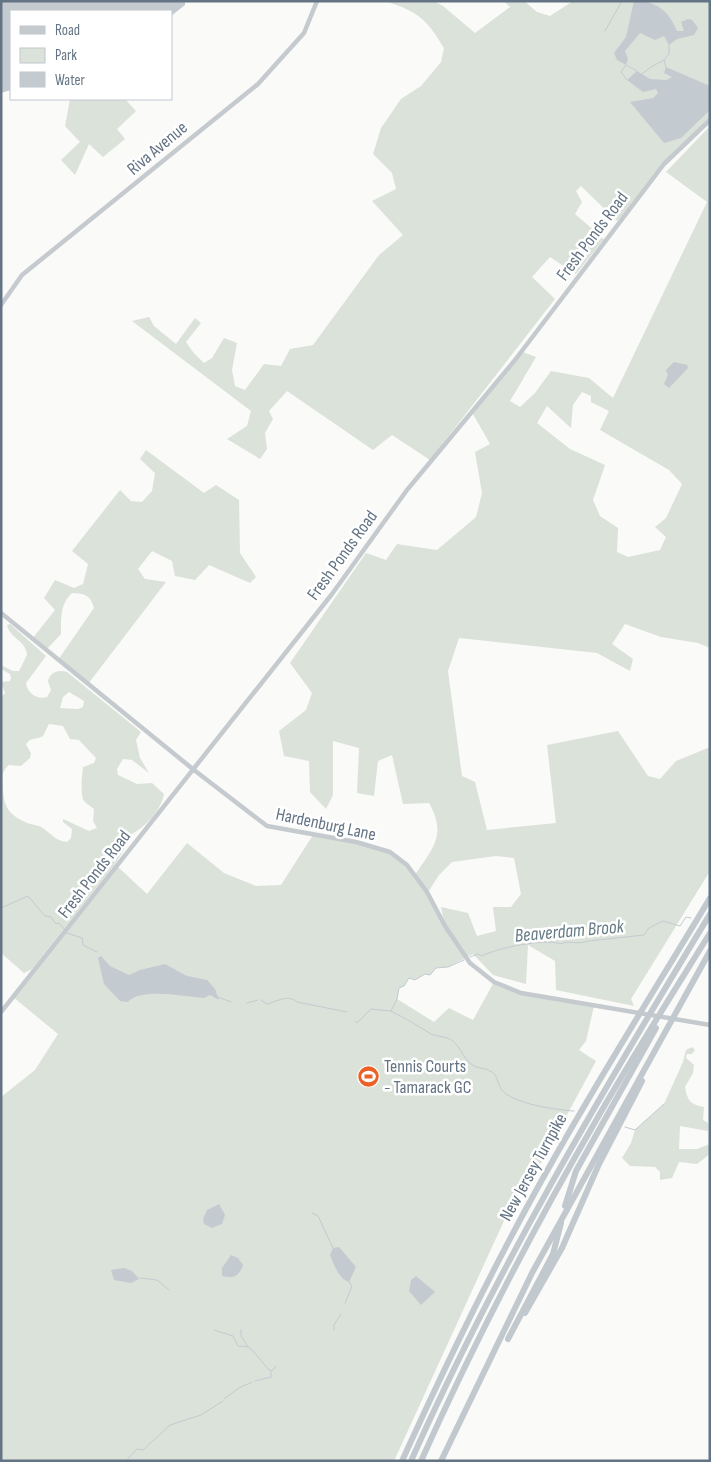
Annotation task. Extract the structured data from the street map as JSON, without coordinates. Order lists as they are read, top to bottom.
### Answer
{
  "streets": {
    "highway": ["New Jersey Turnpike"],
    "street": ["Riva Avenue", "Fresh Ponds Road", "Hardenburg Lane"]
  },
  "crossings": [
    ["Fresh Ponds Road", "Hardenburg Lane"]
  ],
  "water": ["Beaverdam Brook"],
  "places": {
    "sports": ["Tennis Courts - Tamarack GC"]
  },
  "legend": ["Road", "Park", "Water"]
}
